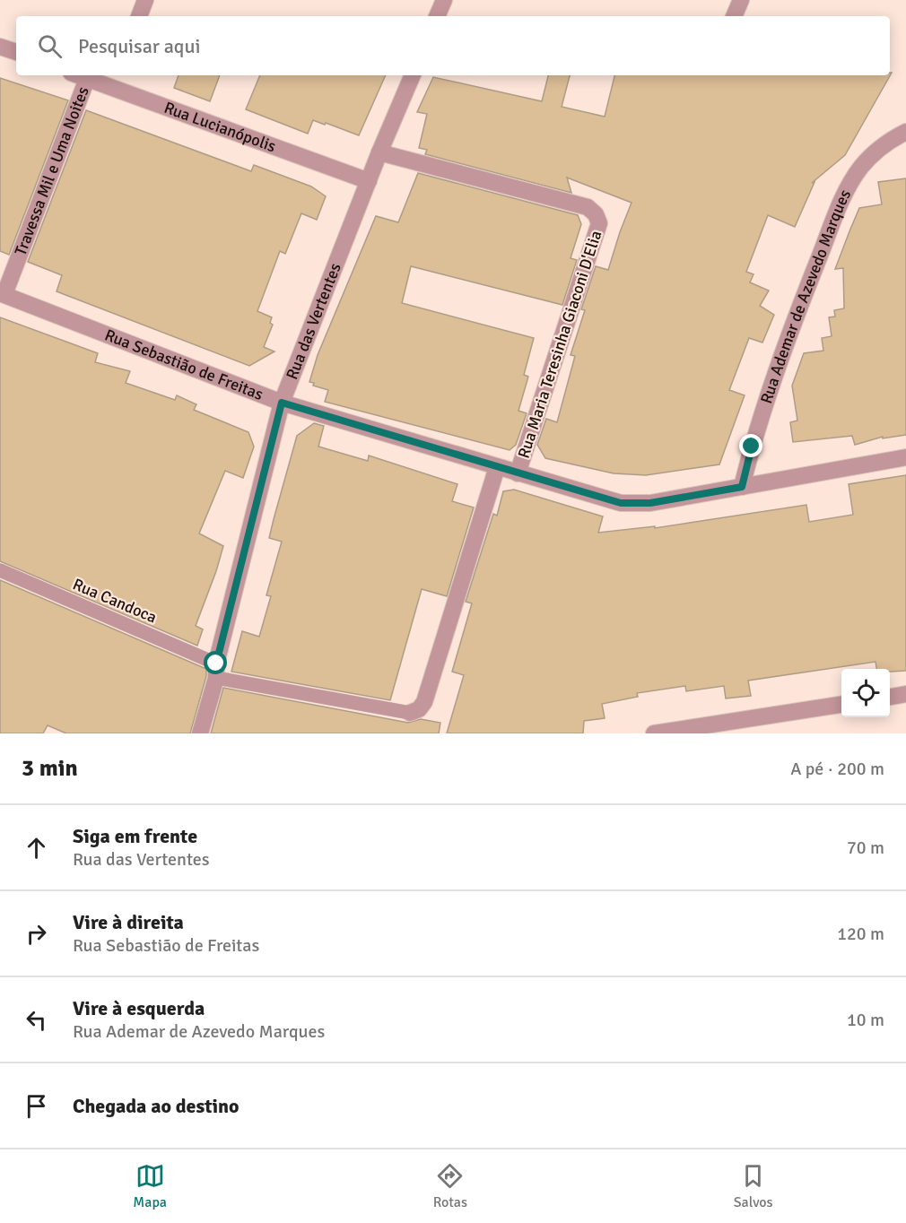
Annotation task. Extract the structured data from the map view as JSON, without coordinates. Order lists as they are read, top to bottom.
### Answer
{
  "streets": {
    "street": [
      "Rua Lucianópolis",
      "Travessa Mil e Uma Noites",
      "Rua Ademar de Azevedo Marques",
      "Rua das Vertentes",
      "Rua Maria Teresinha Giaconi D'Elia",
      "Rua Sebastião de Freitas"
    ],
    "lane": ["Rua Candoca"]
  },
  "crossings": [
    ["Rua Lucianópolis", "Travessa Mil e Uma Noites"],
    ["Rua Lucianópolis", "Rua das Vertentes"],
    ["Travessa Mil e Uma Noites", "Rua Sebastião de Freitas"],
    ["Rua Ademar de Azevedo Marques", "Rua Sebastião de Freitas"],
    ["Rua das Vertentes", "Rua Maria Teresinha Giaconi D'Elia"],
    ["Rua das Vertentes", "Rua Sebastião de Freitas"],
    ["Rua das Vertentes", "Rua Candoca"],
    ["Rua Maria Teresinha Giaconi D'Elia", "Rua Sebastião de Freitas"]
  ],
  "page": {
    "search": "Pesquisar aqui",
    "heading": ["3 min", "A pé · 200 m"],
    "list": [
      ["Siga em frente", "Rua das Vertentes", "70 m"],
      ["Vire à direita", "Rua Sebastião de Freitas", "120 m"],
      ["Vire à esquerda", "Rua Ademar de Azevedo Marques", "10 m"],
      "Chegada ao destino"
    ],
    "nav": ["Mapa", "Rotas", "Salvos"]
  }
}
